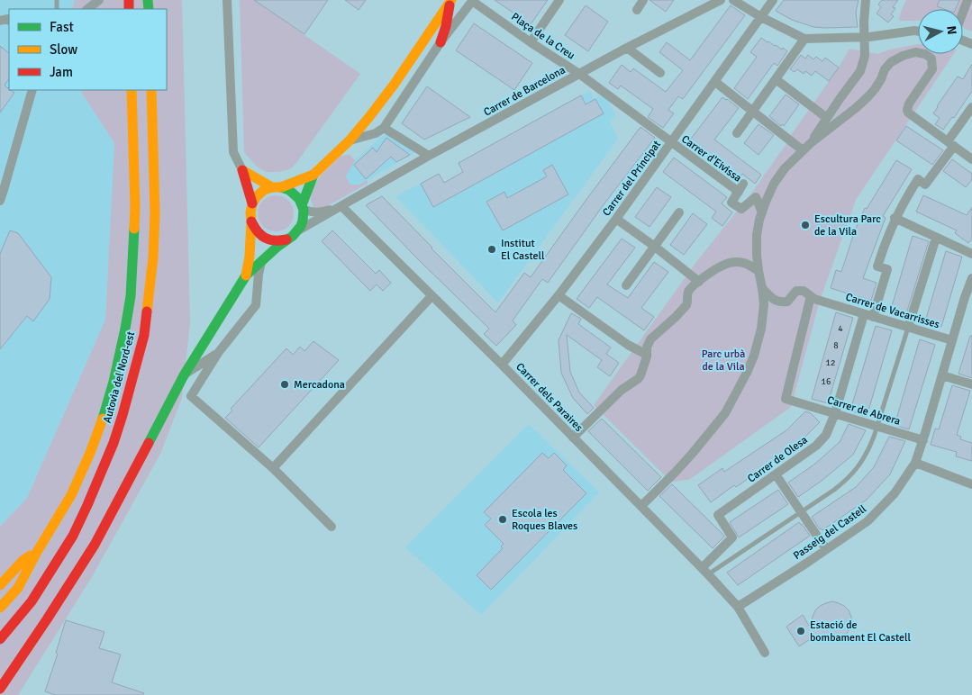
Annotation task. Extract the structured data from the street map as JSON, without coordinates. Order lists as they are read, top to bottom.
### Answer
{
  "streets": {
    "main road": ["Autovia del Nord-est"],
    "street": [
      "Plaça de la Creu",
      "Carrer de Barcelona",
      "Carrer d'Eivissa",
      "Carrer del Principat",
      "Carrer de Vacarrisses",
      "Carrer dels Paraires",
      "Carrer de Abrera",
      "Carrer de Olesa",
      "Passeig del Castell"
    ]
  },
  "crossings": [
    ["Plaça de la Creu", "Carrer de Barcelona"],
    ["Plaça de la Creu", "Carrer d'Eivissa"],
    ["Plaça de la Creu", "Carrer del Principat"],
    ["Carrer de Barcelona", "Carrer dels Paraires"],
    ["Carrer d'Eivissa", "Carrer del Principat"],
    ["Carrer del Principat", "Carrer dels Paraires"],
    ["Carrer de Vacarrisses", "Carrer de Abrera"],
    ["Carrer de Vacarrisses", "Carrer de Olesa"],
    ["Carrer de Vacarrisses", "Passeig del Castell"],
    ["Carrer dels Paraires", "Carrer de Olesa"],
    ["Carrer dels Paraires", "Passeig del Castell"],
    ["Carrer de Abrera", "Carrer de Olesa"],
    ["Carrer de Abrera", "Passeig del Castell"]
  ],
  "parks": ["Parc urbà de la Vila"],
  "places": [
    "Escultura Parc de la Vila",
    "Institut El Castell",
    "Mercadona",
    "Escola les Roques Blaves",
    "Estació de bombament El Castell"
  ],
  "house_numbers": [
    "4",
    "8",
    "12",
    "16"
  ],
  "legend": ["Fast", "Slow", "Jam"],
  "north": "right"
}
